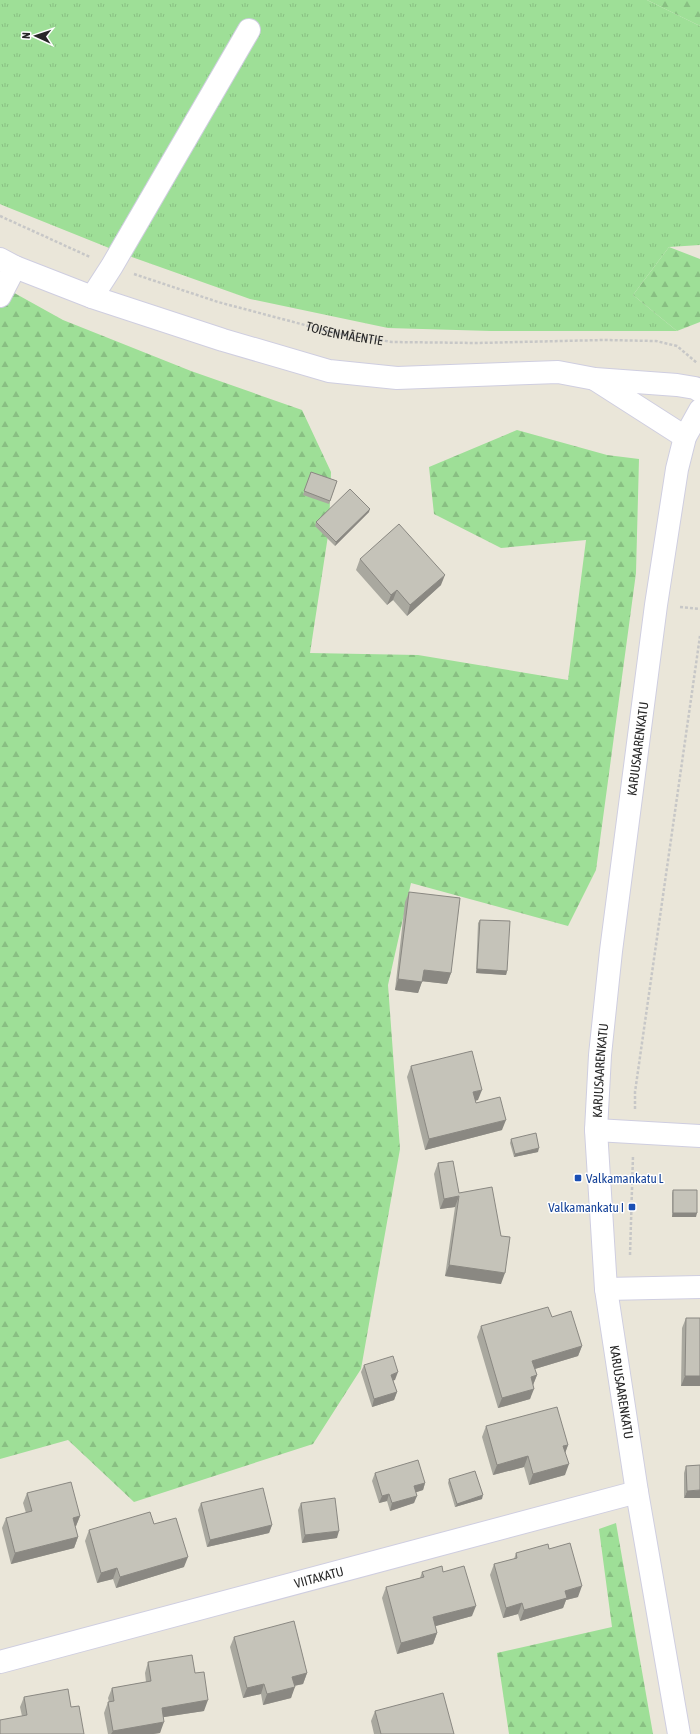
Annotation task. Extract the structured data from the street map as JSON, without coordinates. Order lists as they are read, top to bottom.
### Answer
{
  "streets": {
    "street": ["KARJUSAARENKATU", "VIITAKATU"],
    "path": ["TOISENMÄENTIE"]
  },
  "crossings": [
    ["KARJUSAARENKATU", "VIITAKATU"]
  ],
  "places": {
    "transit": ["Valkamankatu L", "Valkamankatu I"]
  },
  "north": "left"
}
